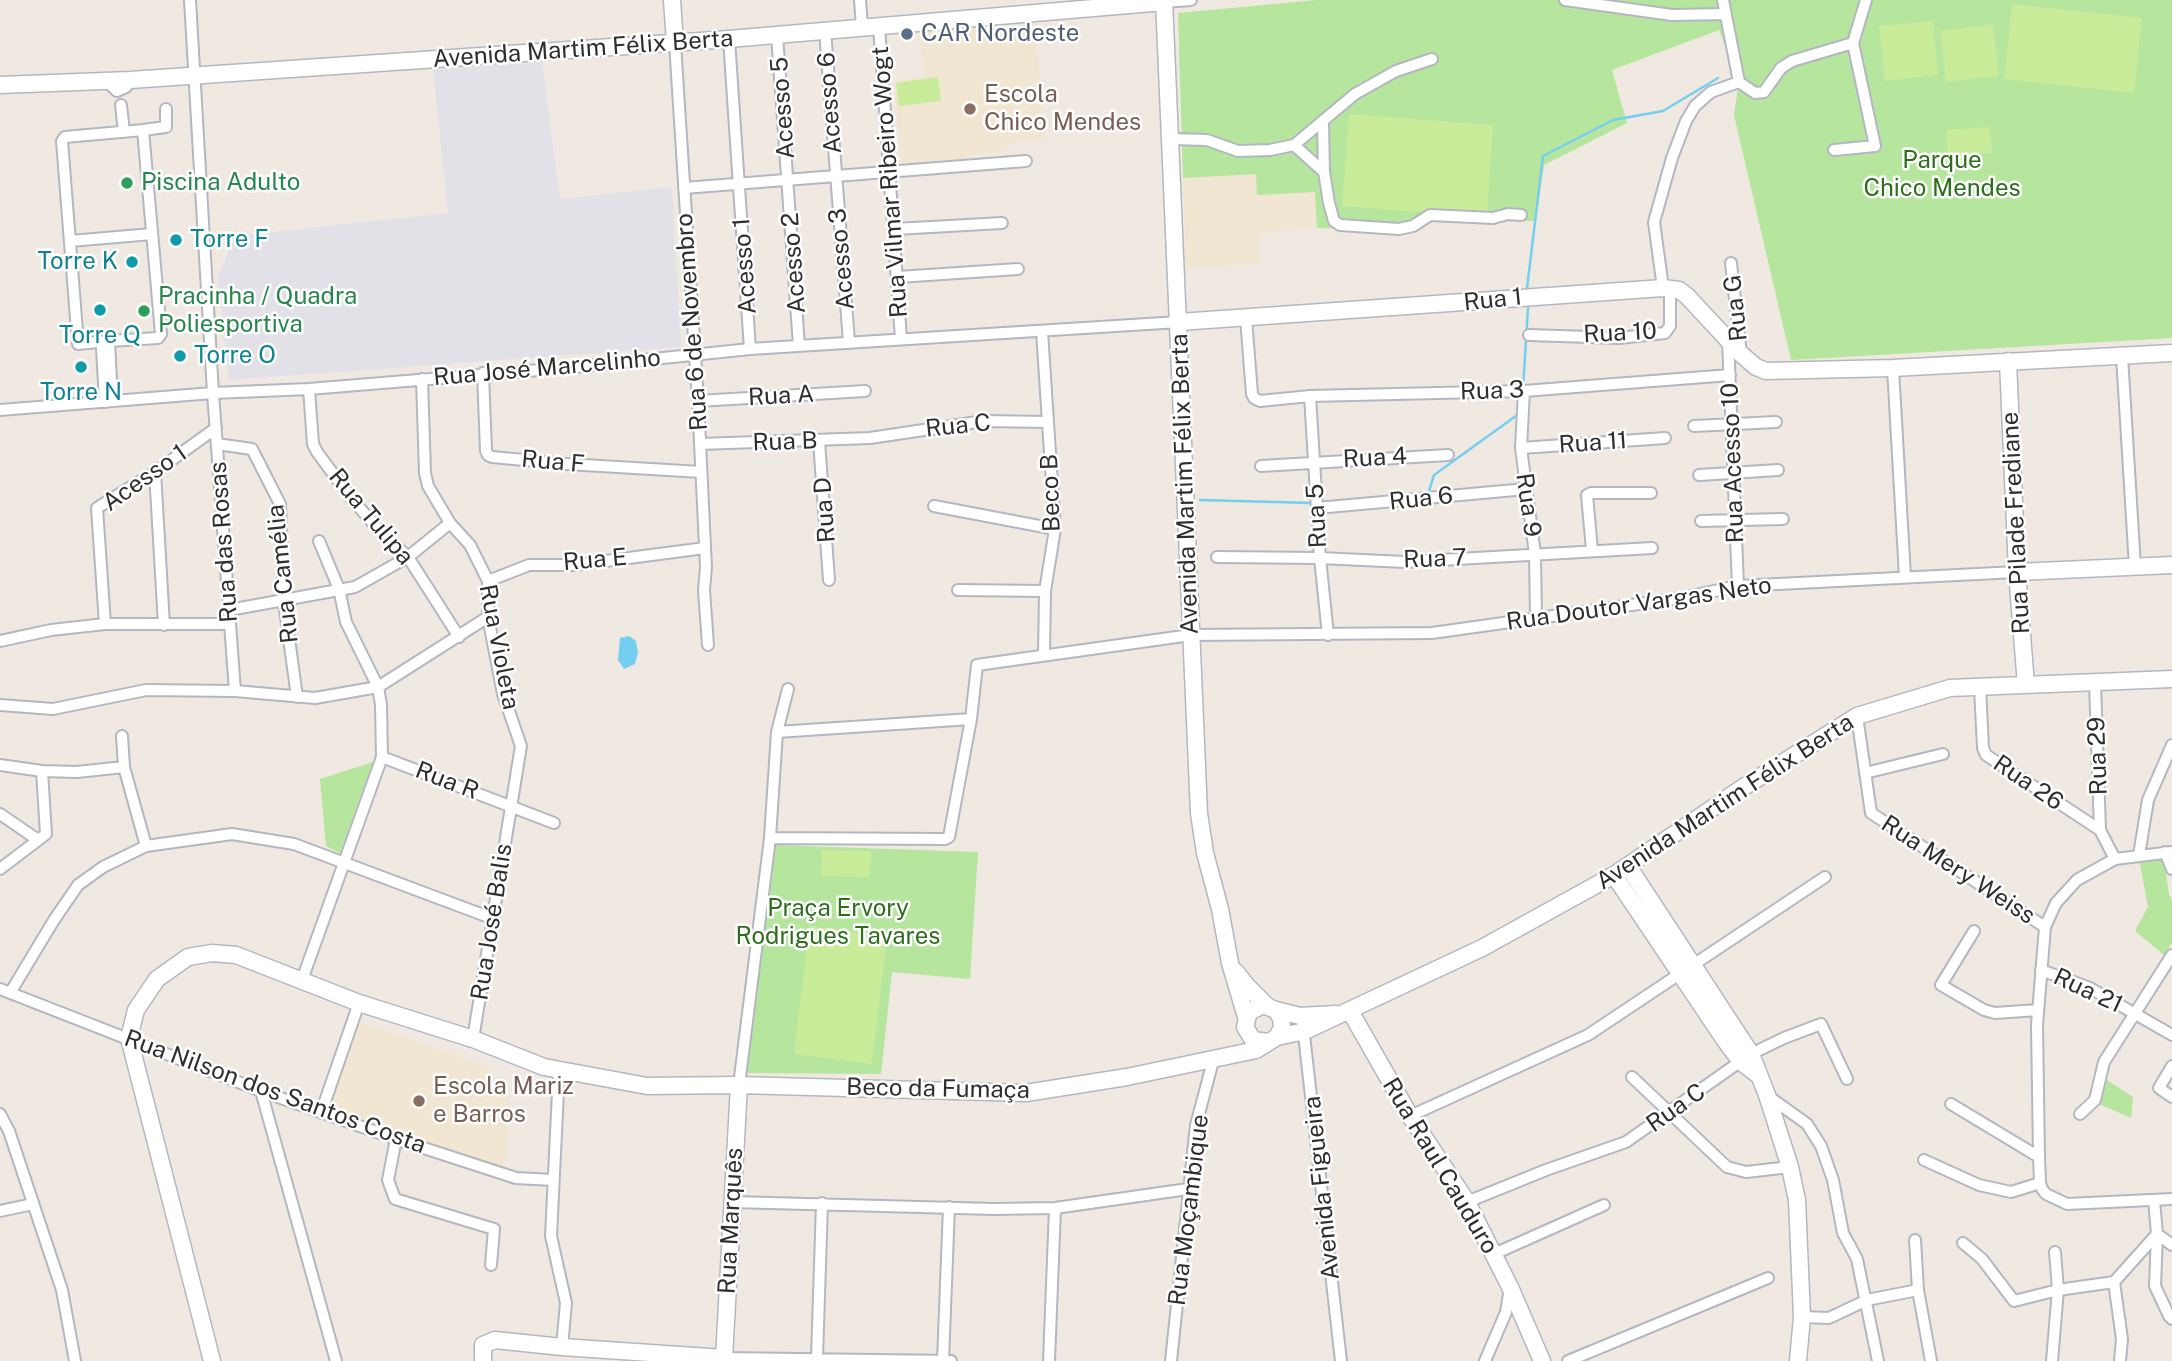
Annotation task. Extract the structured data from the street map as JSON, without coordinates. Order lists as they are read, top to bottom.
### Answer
{
  "streets": {
    "street": [
      "Avenida Martim Félix Berta",
      "Acesso 6",
      "Acesso 5",
      "Rua Vilmar Ribeiro Wogt",
      "Acesso 3",
      "Acesso 2",
      "Acesso 1",
      "Rua 1",
      "Rua G",
      "Rua 6 de Novembro",
      "Rua 10",
      "Rua José Marcelinho",
      "Rua 3",
      "Rua A",
      "Rua C",
      "Rua B",
      "Rua 11",
      "Rua 4",
      "Rua F",
      "Rua Acesso 10",
      "Beco B",
      "Rua 6",
      "Rua 9",
      "Rua D",
      "Rua 5",
      "Rua Tulipa",
      "Rua Pilade Frediane",
      "Rua das Rosas",
      "Rua 7",
      "Rua E",
      "Rua Camélia",
      "Rua Doutor Vargas Neto",
      "Rua Violeta",
      "Rua 29",
      "Rua R",
      "Rua 26",
      "Rua Mery Weiss",
      "Rua José Balis",
      "Rua 21",
      "Beco da Fumaça",
      "Rua Nilson dos Santos Costa",
      "Rua Raul Cauduro",
      "Avenida Figueira",
      "Rua Moçambique",
      "Rua Marquês"
    ]
  },
  "crossings": [
    ["Avenida Martim Félix Berta", "Acesso 6"],
    ["Avenida Martim Félix Berta", "Acesso 5"],
    ["Avenida Martim Félix Berta", "Rua Vilmar Ribeiro Wogt"],
    ["Avenida Martim Félix Berta", "Acesso 1"],
    ["Avenida Martim Félix Berta", "Rua 1"],
    ["Avenida Martim Félix Berta", "Rua 6 de Novembro"],
    ["Avenida Martim Félix Berta", "Rua José Marcelinho"],
    ["Avenida Martim Félix Berta", "Rua Pilade Frediane"],
    ["Avenida Martim Félix Berta", "Rua das Rosas"],
    ["Avenida Martim Félix Berta", "Rua Doutor Vargas Neto"],
    ["Avenida Martim Félix Berta", "Rua 29"],
    ["Avenida Martim Félix Berta", "Rua 26"],
    ["Avenida Martim Félix Berta", "Beco da Fumaça"],
    ["Avenida Martim Félix Berta", "Rua Raul Cauduro"],
    ["Avenida Martim Félix Berta", "Avenida Figueira"],
    ["Acesso 6", "Acesso 3"],
    ["Acesso 5", "Acesso 2"],
    ["Rua Vilmar Ribeiro Wogt", "Rua José Marcelinho"],
    ["Acesso 3", "Rua José Marcelinho"],
    ["Acesso 2", "Rua José Marcelinho"],
    ["Acesso 1", "Rua José Marcelinho"],
    ["Acesso 1", "Rua das Rosas"],
    ["Rua 1", "Rua 10"],
    ["Rua 1", "Rua José Marcelinho"],
    ["Rua 1", "Rua 3"],
    ["Rua 6 de Novembro", "Rua José Marcelinho"],
    ["Rua 6 de Novembro", "Rua A"],
    ["Rua 6 de Novembro", "Rua B"],
    ["Rua 6 de Novembro", "Rua F"],
    ["Rua 6 de Novembro", "Rua E"],
    ["Rua José Marcelinho", "Rua F"],
    ["Rua José Marcelinho", "Beco B"],
    ["Rua José Marcelinho", "Rua Tulipa"],
    ["Rua José Marcelinho", "Rua das Rosas"],
    ["Rua José Marcelinho", "Rua Violeta"],
    ["Rua 3", "Rua Acesso 10"],
    ["Rua 3", "Rua 9"],
    ["Rua 3", "Rua 5"],
    ["Rua C", "Rua B"],
    ["Rua C", "Beco B"],
    ["Rua C", "Rua Raul Cauduro"],
    ["Rua B", "Rua D"],
    ["Rua 11", "Rua 9"],
    ["Rua 4", "Rua 5"],
    ["Rua Acesso 10", "Rua Doutor Vargas Neto"],
    ["Beco B", "Rua Doutor Vargas Neto"],
    ["Rua 6", "Rua 9"],
    ["Rua 6", "Rua 5"],
    ["Rua 9", "Rua 7"],
    ["Rua 9", "Rua Doutor Vargas Neto"],
    ["Rua 5", "Rua 7"],
    ["Rua 5", "Rua Doutor Vargas Neto"],
    ["Rua Pilade Frediane", "Rua Doutor Vargas Neto"],
    ["Rua das Rosas", "Rua Camélia"],
    ["Rua E", "Rua Violeta"],
    ["Rua Violeta", "Rua R"],
    ["Rua Violeta", "Rua José Balis"],
    ["Rua 29", "Rua 26"],
    ["Rua R", "Rua José Balis"],
    ["Rua José Balis", "Beco da Fumaça"],
    ["Beco da Fumaça", "Rua Nilson dos Santos Costa"],
    ["Beco da Fumaça", "Rua Moçambique"],
    ["Beco da Fumaça", "Rua Marquês"]
  ],
  "parks": ["Parque Chico Mendes", "Praça Ervory Rodrigues Tavares"],
  "places": [
    "CAR Nordeste",
    "Escola Chico Mendes",
    "Piscina Adulto",
    "Torre F",
    "Torre K",
    "Torre Q",
    "Pracinha / Quadra Poliesportiva",
    "Torre O",
    "Torre N",
    "Escola Mariz e Barros"
  ]
}
